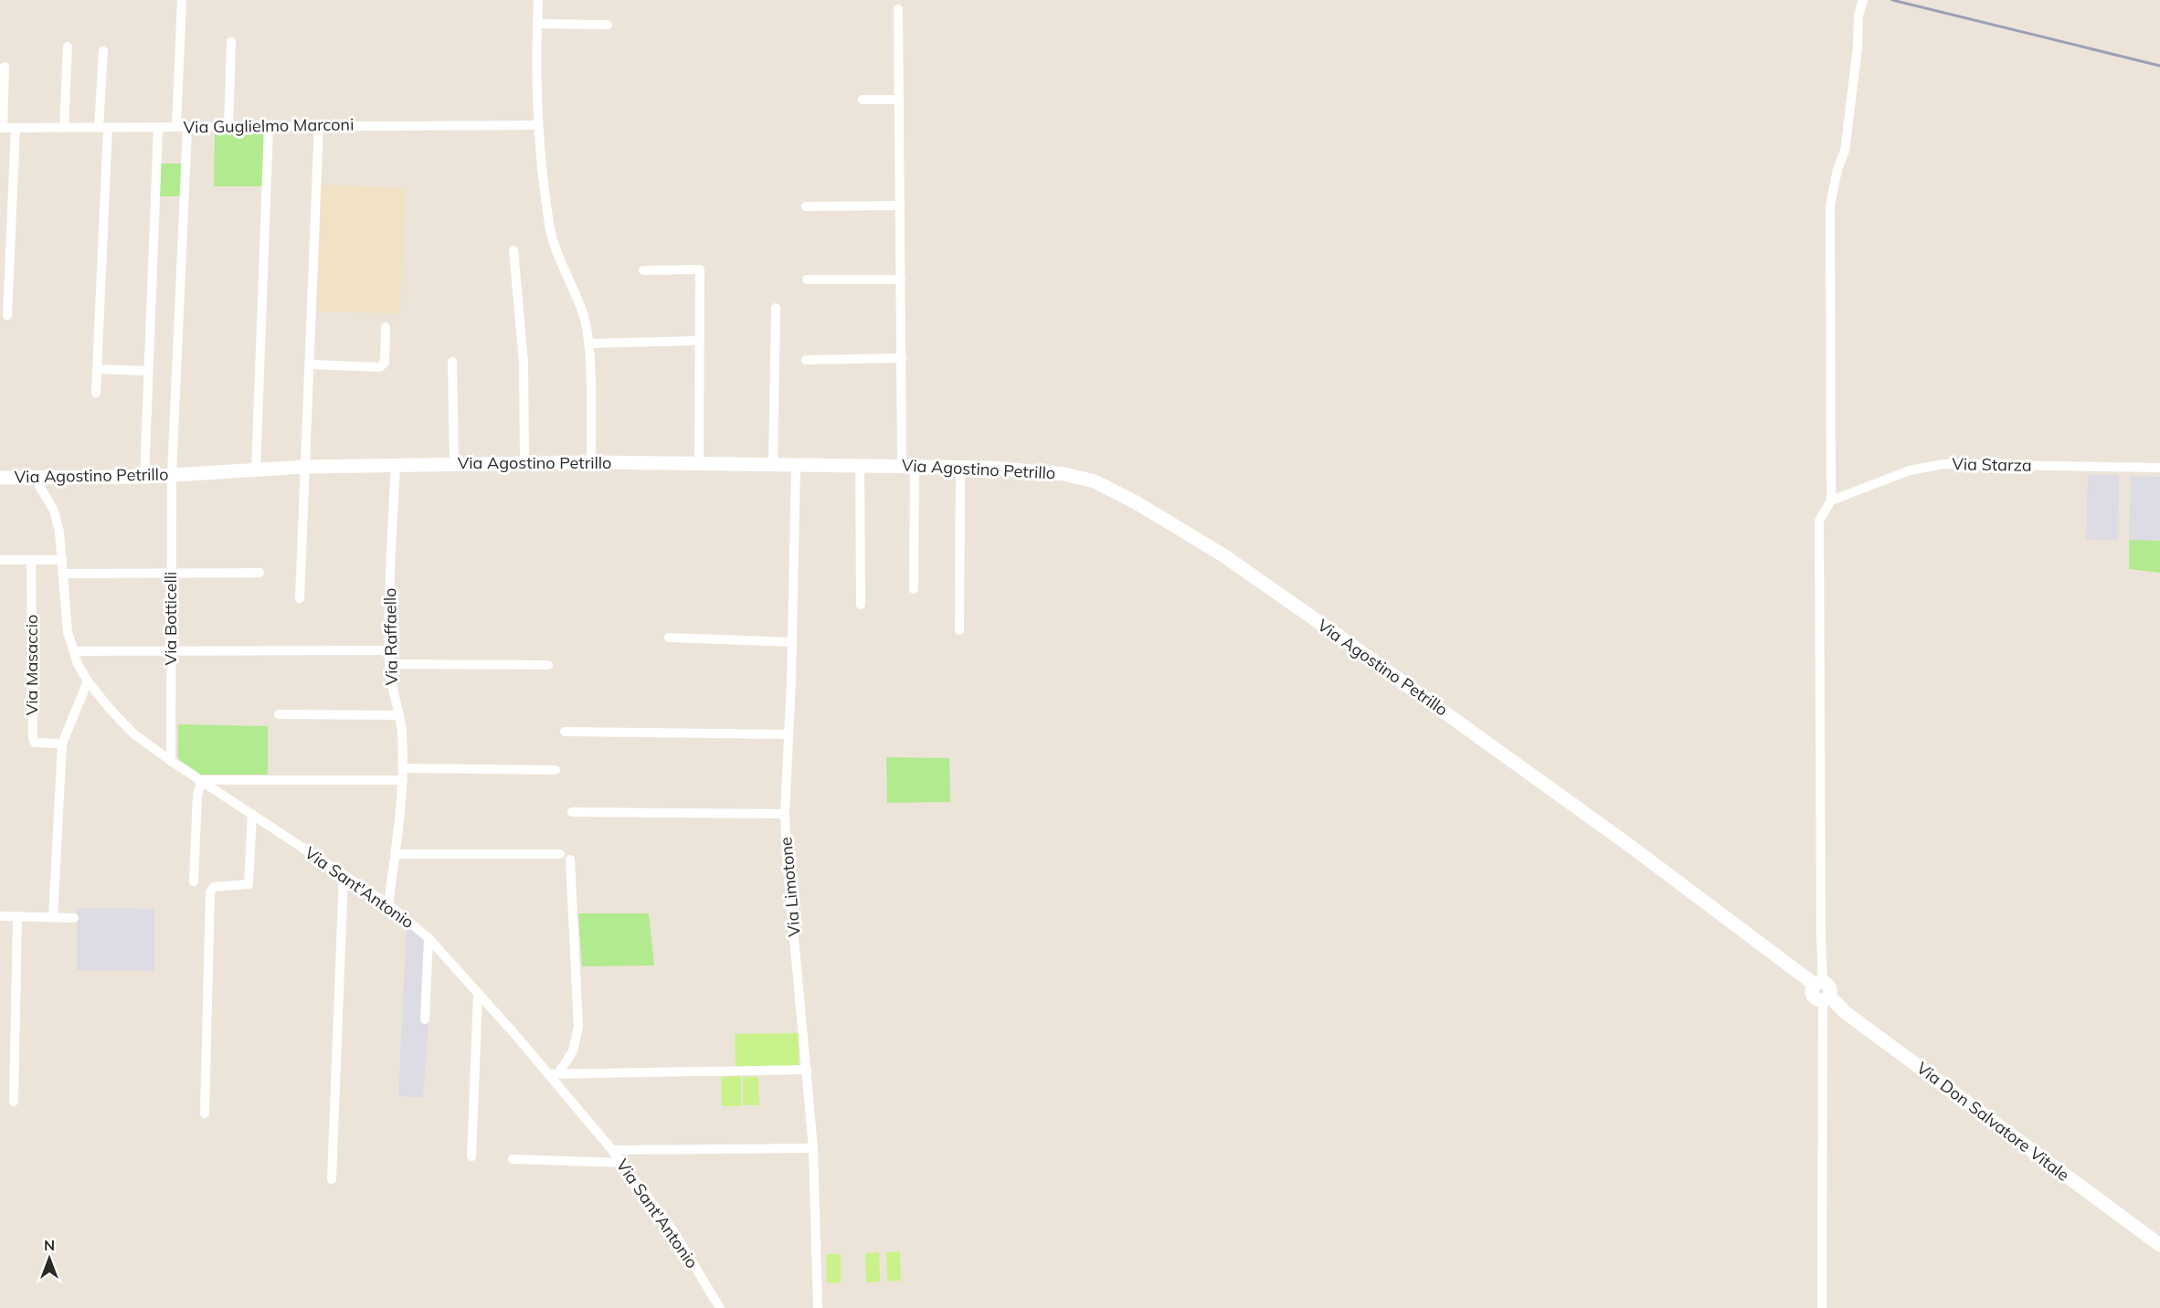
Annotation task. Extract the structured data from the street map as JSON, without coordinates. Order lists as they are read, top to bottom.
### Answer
{
  "streets": {
    "street": [
      "Via Guglielmo Marconi",
      "Via Agostino Petrillo",
      "Via Starza",
      "Via Botticelli",
      "Via Raffaello",
      "Via Masaccio",
      "Via Limotone",
      "Via Sant'Antonio",
      "Via Don Salvatore Vitale"
    ]
  },
  "crossings": [
    ["Via Guglielmo Marconi", "Via Botticelli"],
    ["Via Agostino Petrillo", "Via Botticelli"],
    ["Via Agostino Petrillo", "Via Raffaello"],
    ["Via Agostino Petrillo", "Via Limotone"],
    ["Via Agostino Petrillo", "Via Sant'Antonio"],
    ["Via Botticelli", "Via Sant'Antonio"],
    ["Via Raffaello", "Via Sant'Antonio"]
  ],
  "north": "top"
}
